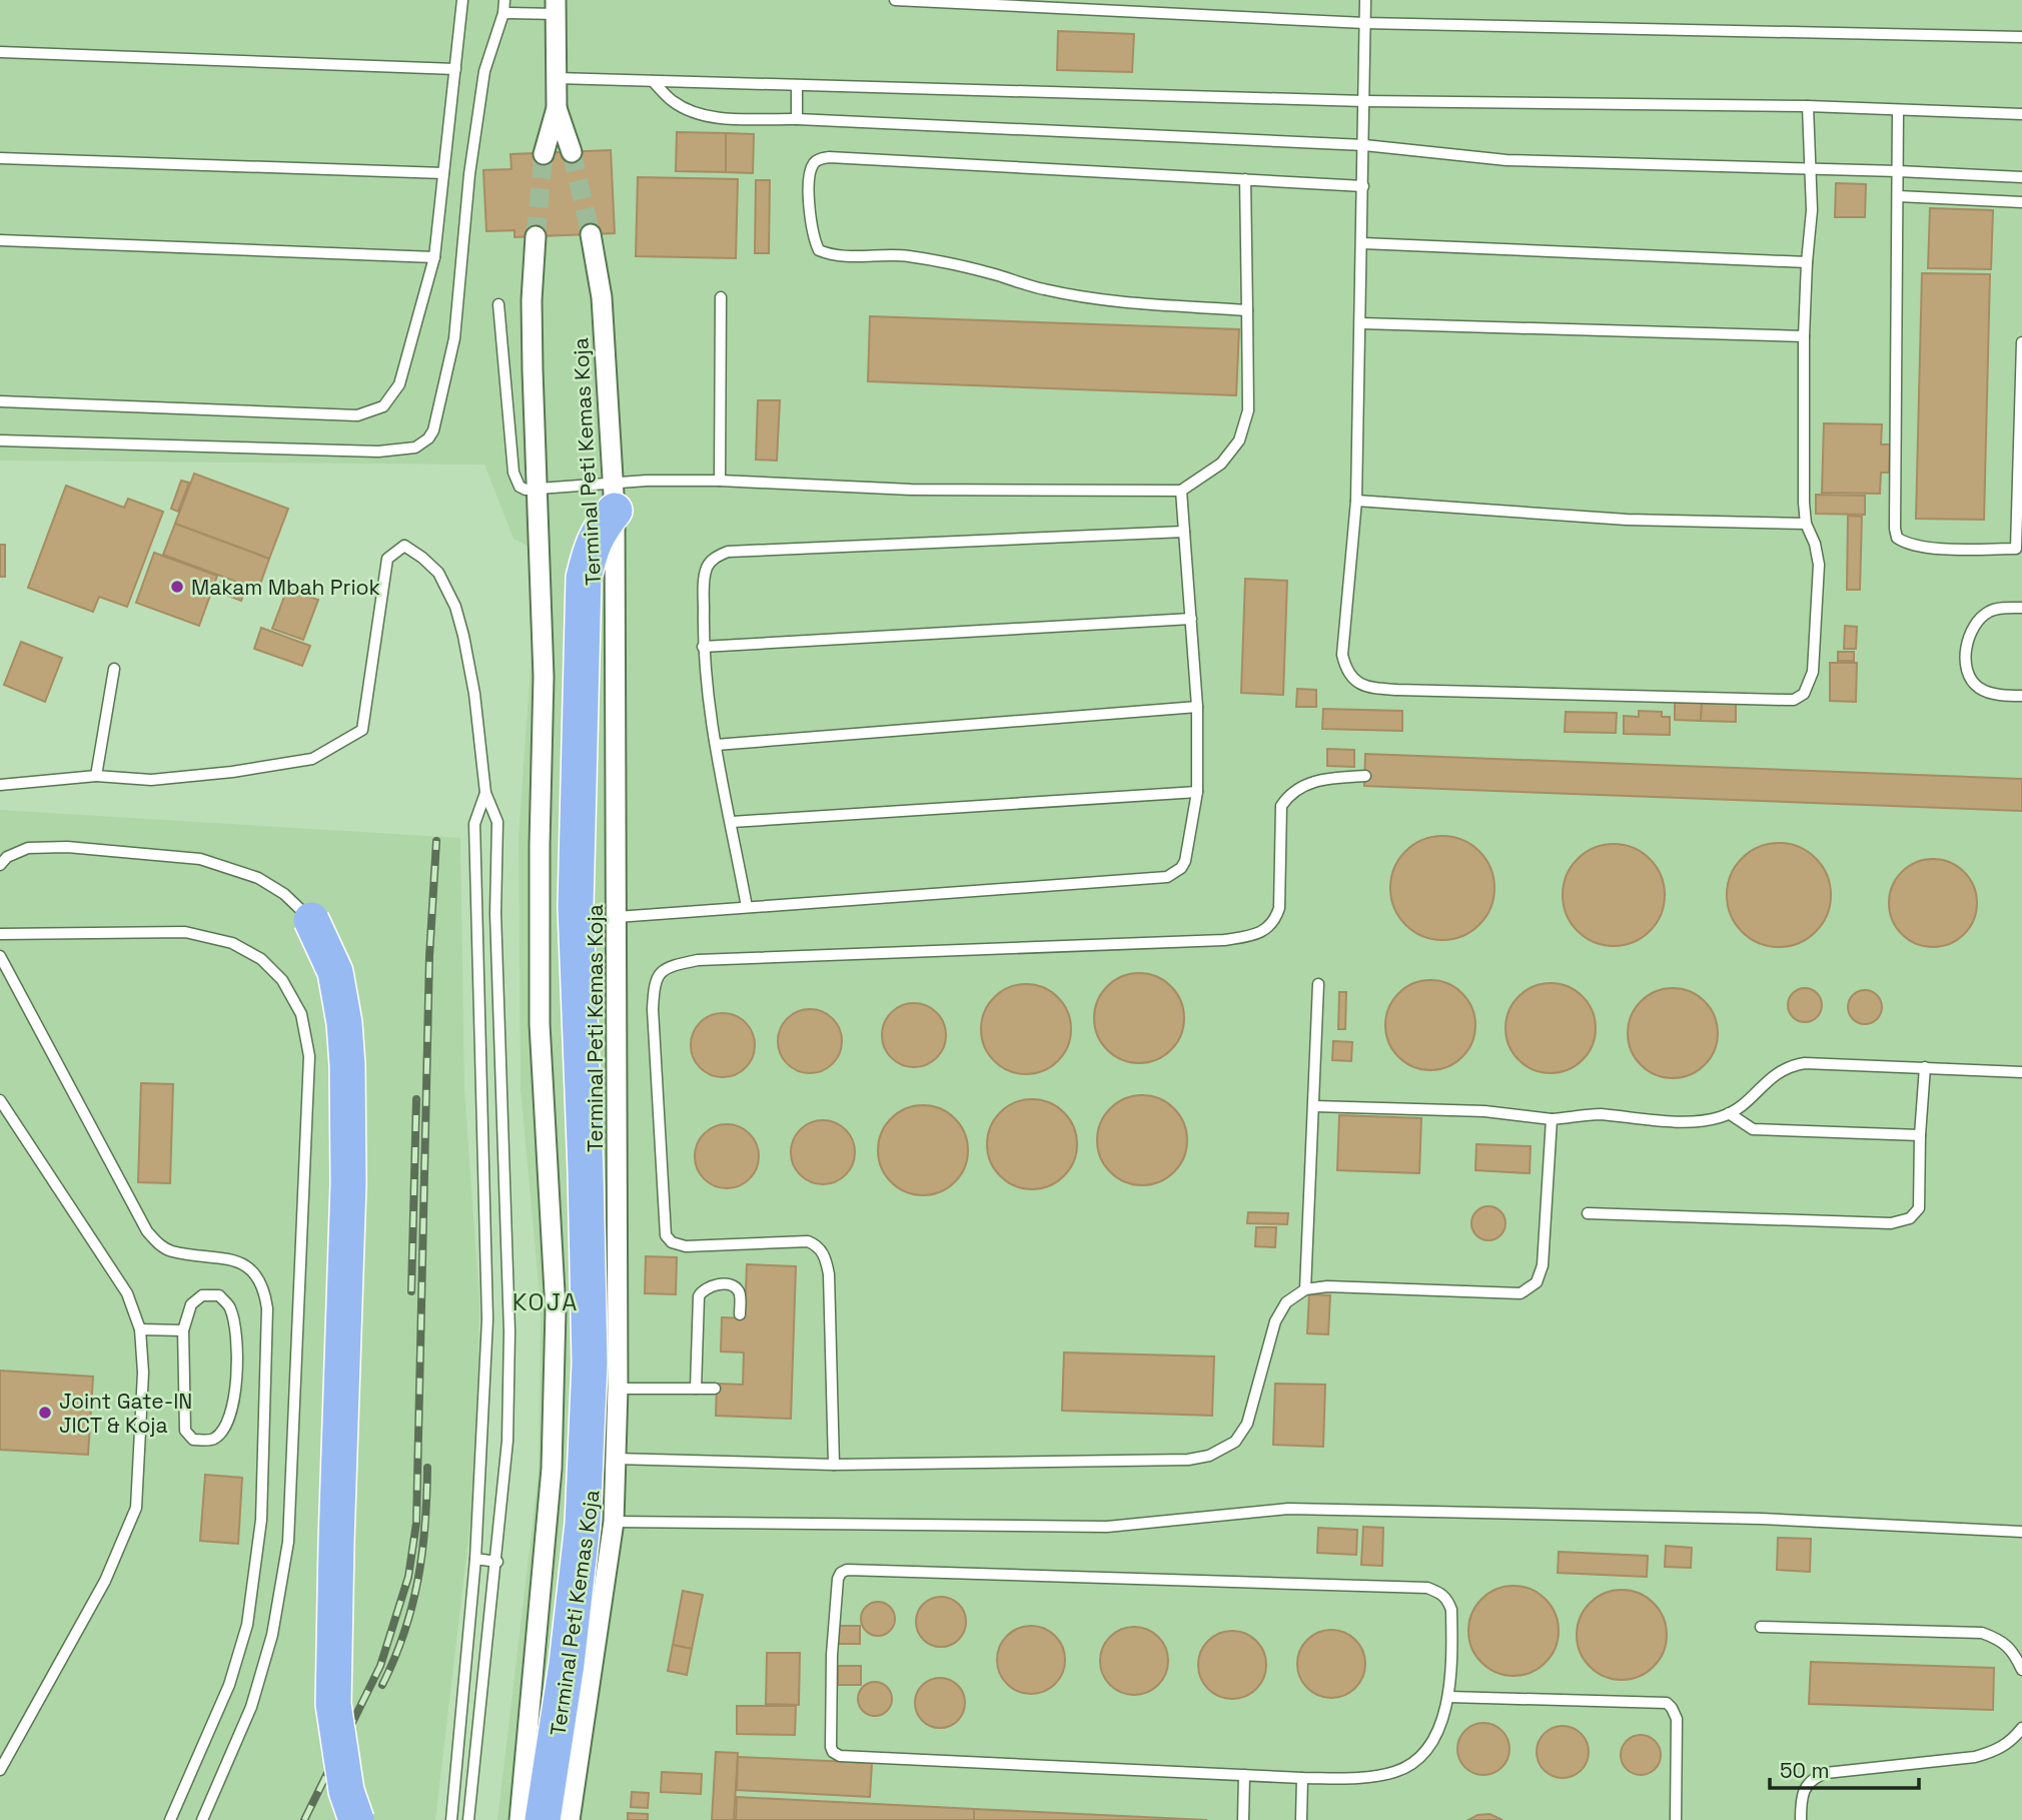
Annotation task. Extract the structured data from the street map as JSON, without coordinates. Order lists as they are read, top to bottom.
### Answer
{
  "streets": {
    "street": ["Terminal Peti Kemas Koja"]
  },
  "districts": ["KOJA"],
  "places": ["Makam Mbah Priok", "Joint Gate-IN JICT & Koja"],
  "scale_bar": "50 m"
}
